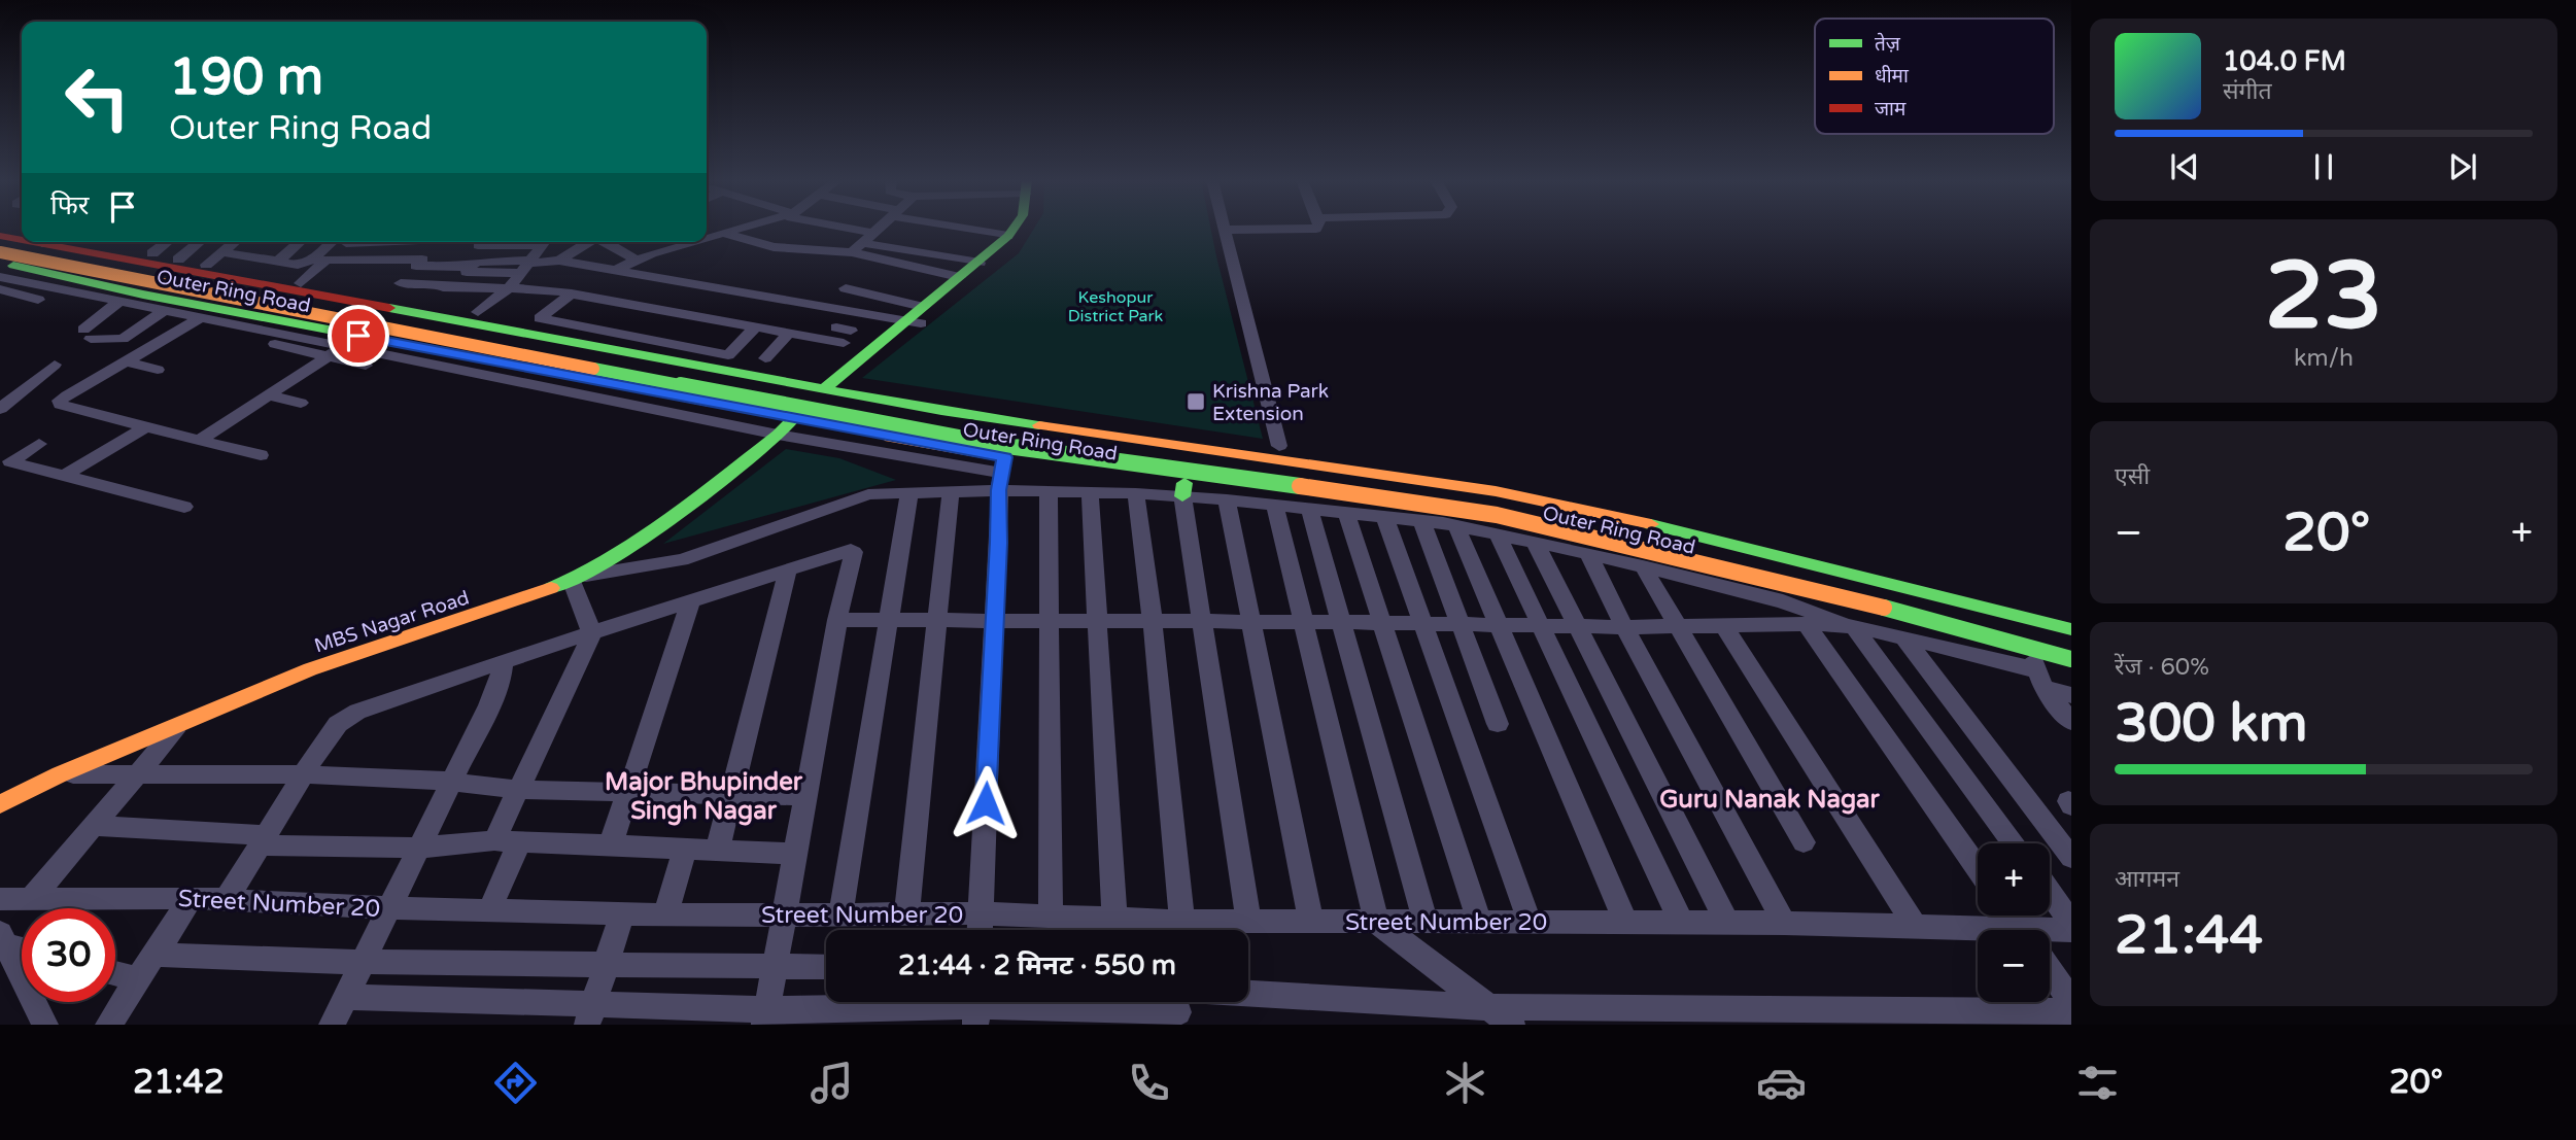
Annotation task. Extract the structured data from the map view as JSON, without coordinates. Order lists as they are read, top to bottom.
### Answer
{
  "streets": {
    "street": ["Outer Ring Road", "MBS Nagar Road", "Street Number 20"]
  },
  "crossings": [
    ["Outer Ring Road", "MBS Nagar Road"]
  ],
  "districts": ["Major Bhupinder Singh Nagar", "Guru Nanak Nagar"],
  "parks": ["Keshopur District Park"],
  "places": {
    "transit": ["Krishna Park Extension"]
  },
  "legend": ["तेज़", "धीमा", "जाम"],
  "page": {
    "turn": ["190 m", "Outer Ring Road"],
    "song": ["104.0 FM", "संगीत"],
    "then": "फिर",
    "tile": [
      ["23", "km/h"],
      "एसी",
      ["रेंज · 60%", "300 km"],
      ["आगमन", "21:44"]
    ],
    "heat": ["−", "20°", "+"],
    "map_buttons": ["+", "−"],
    "limit": "30",
    "trip": "21:44 · 2 मिनट · 550 m",
    "tabs": ["21:42", "20°"]
  }
}
